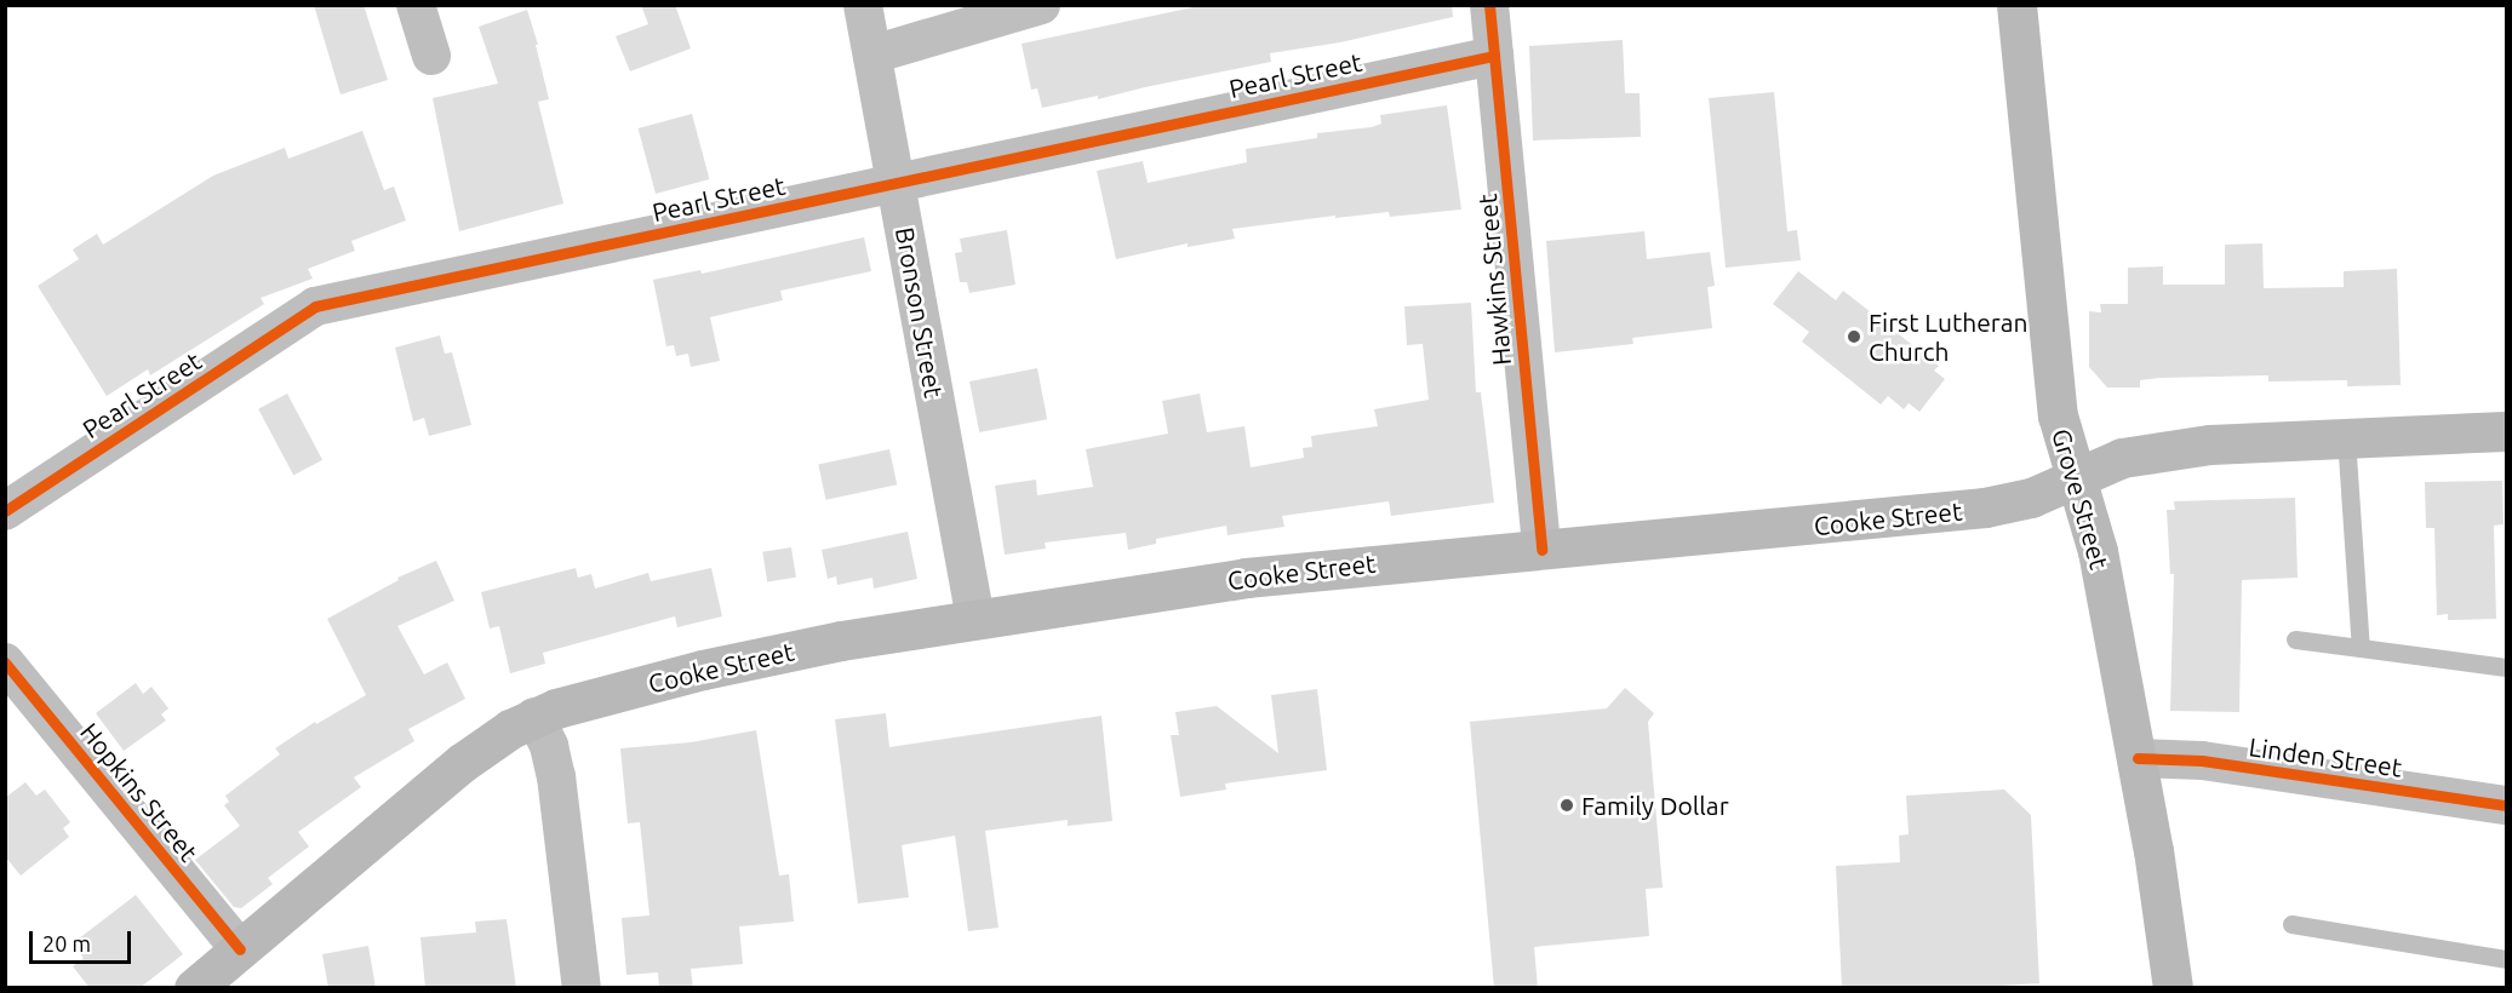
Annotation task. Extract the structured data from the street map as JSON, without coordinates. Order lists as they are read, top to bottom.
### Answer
{
  "streets": {
    "main road": ["Grove Street", "Cooke Street"],
    "street": [
      "Pearl Street",
      "Hawkins Street",
      "Bronson Street",
      "Linden Street",
      "Hopkins Street"
    ]
  },
  "crossings": [
    ["Pearl Street", "Hawkins Street"],
    ["Pearl Street", "Bronson Street"],
    ["Hawkins Street", "Cooke Street"],
    ["Bronson Street", "Cooke Street"],
    ["Grove Street", "Cooke Street"],
    ["Grove Street", "Linden Street"],
    ["Cooke Street", "Hopkins Street"]
  ],
  "places": ["First Lutheran Church", "Family Dollar"],
  "scale_bar": "20 m"
}
